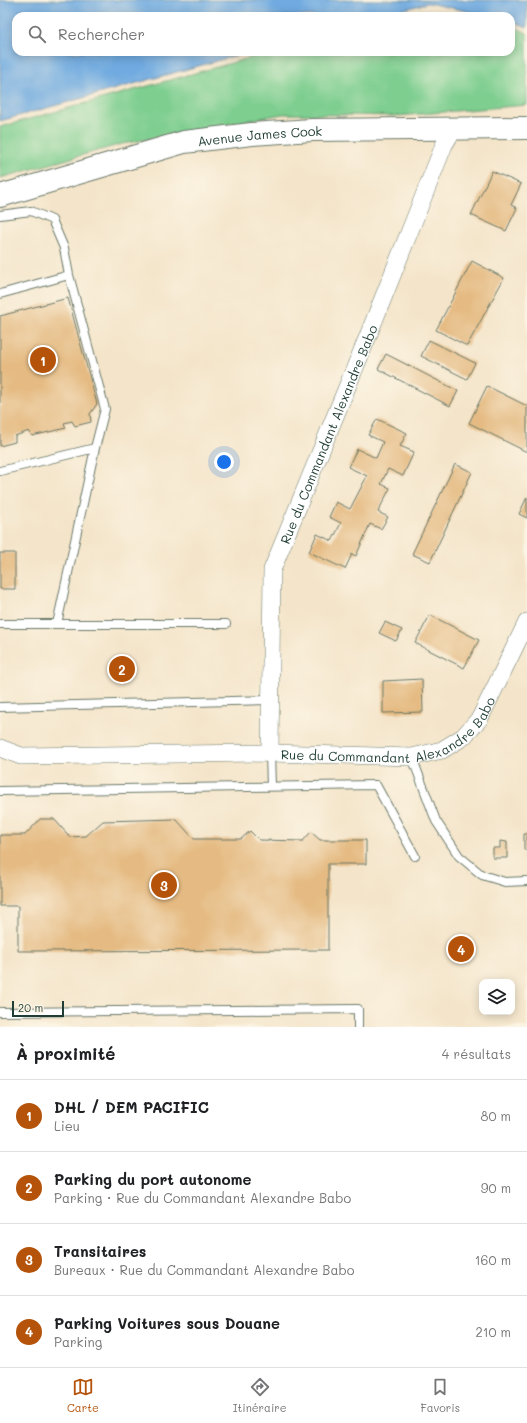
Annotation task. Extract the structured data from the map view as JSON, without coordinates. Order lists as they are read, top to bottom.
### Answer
{
  "streets": {
    "main road": ["Avenue James Cook"],
    "street": ["Rue du Commandant Alexandre Babo"]
  },
  "crossings": [
    ["Avenue James Cook", "Rue du Commandant Alexandre Babo"]
  ],
  "scale_bar": "20 m",
  "page": {
    "search": "Rechercher",
    "pins": [
      "1",
      "2",
      "3",
      "4"
    ],
    "scale": "20 m",
    "heading": ["À proximité", "4 résultats"],
    "list": [
      {
        "mark": "1",
        "name": "DHL / DEM PACIFIC",
        "note": "Lieu",
        "value": "80 m"
      },
      {
        "mark": "2",
        "name": "Parking du port autonome",
        "note": "Parking · Rue du Commandant Alexandre Babo",
        "value": "90 m"
      },
      {
        "mark": "3",
        "name": "Transitaires",
        "note": "Bureaux · Rue du Commandant Alexandre Babo",
        "value": "160 m"
      },
      {
        "mark": "4",
        "name": "Parking Voitures sous Douane",
        "note": "Parking",
        "value": "210 m"
      }
    ],
    "nav": ["Carte", "Itinéraire", "Favoris"]
  }
}
